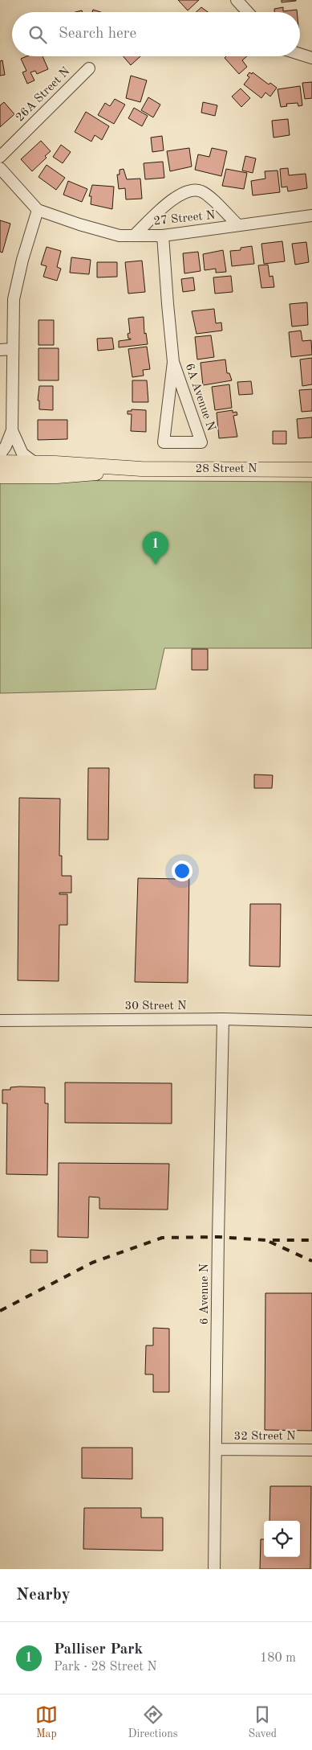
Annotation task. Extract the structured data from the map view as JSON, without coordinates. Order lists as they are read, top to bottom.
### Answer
{
  "streets": {
    "main road": ["28 Street N"],
    "street": [
      "26A Street N",
      "27 Street N",
      "6A Avenue N",
      "30 Street N",
      "6 Avenue N",
      "32 Street N"
    ]
  },
  "crossings": [
    ["27 Street N", "6A Avenue N"],
    ["30 Street N", "6 Avenue N"],
    ["6 Avenue N", "32 Street N"]
  ],
  "page": {
    "search": "Search here",
    "pins": "1",
    "heading": "Nearby",
    "list": [
      {
        "mark": "1",
        "name": "Palliser Park",
        "note": "Park · 28 Street N",
        "value": "180 m"
      }
    ],
    "nav": ["Map", "Directions", "Saved"]
  }
}
